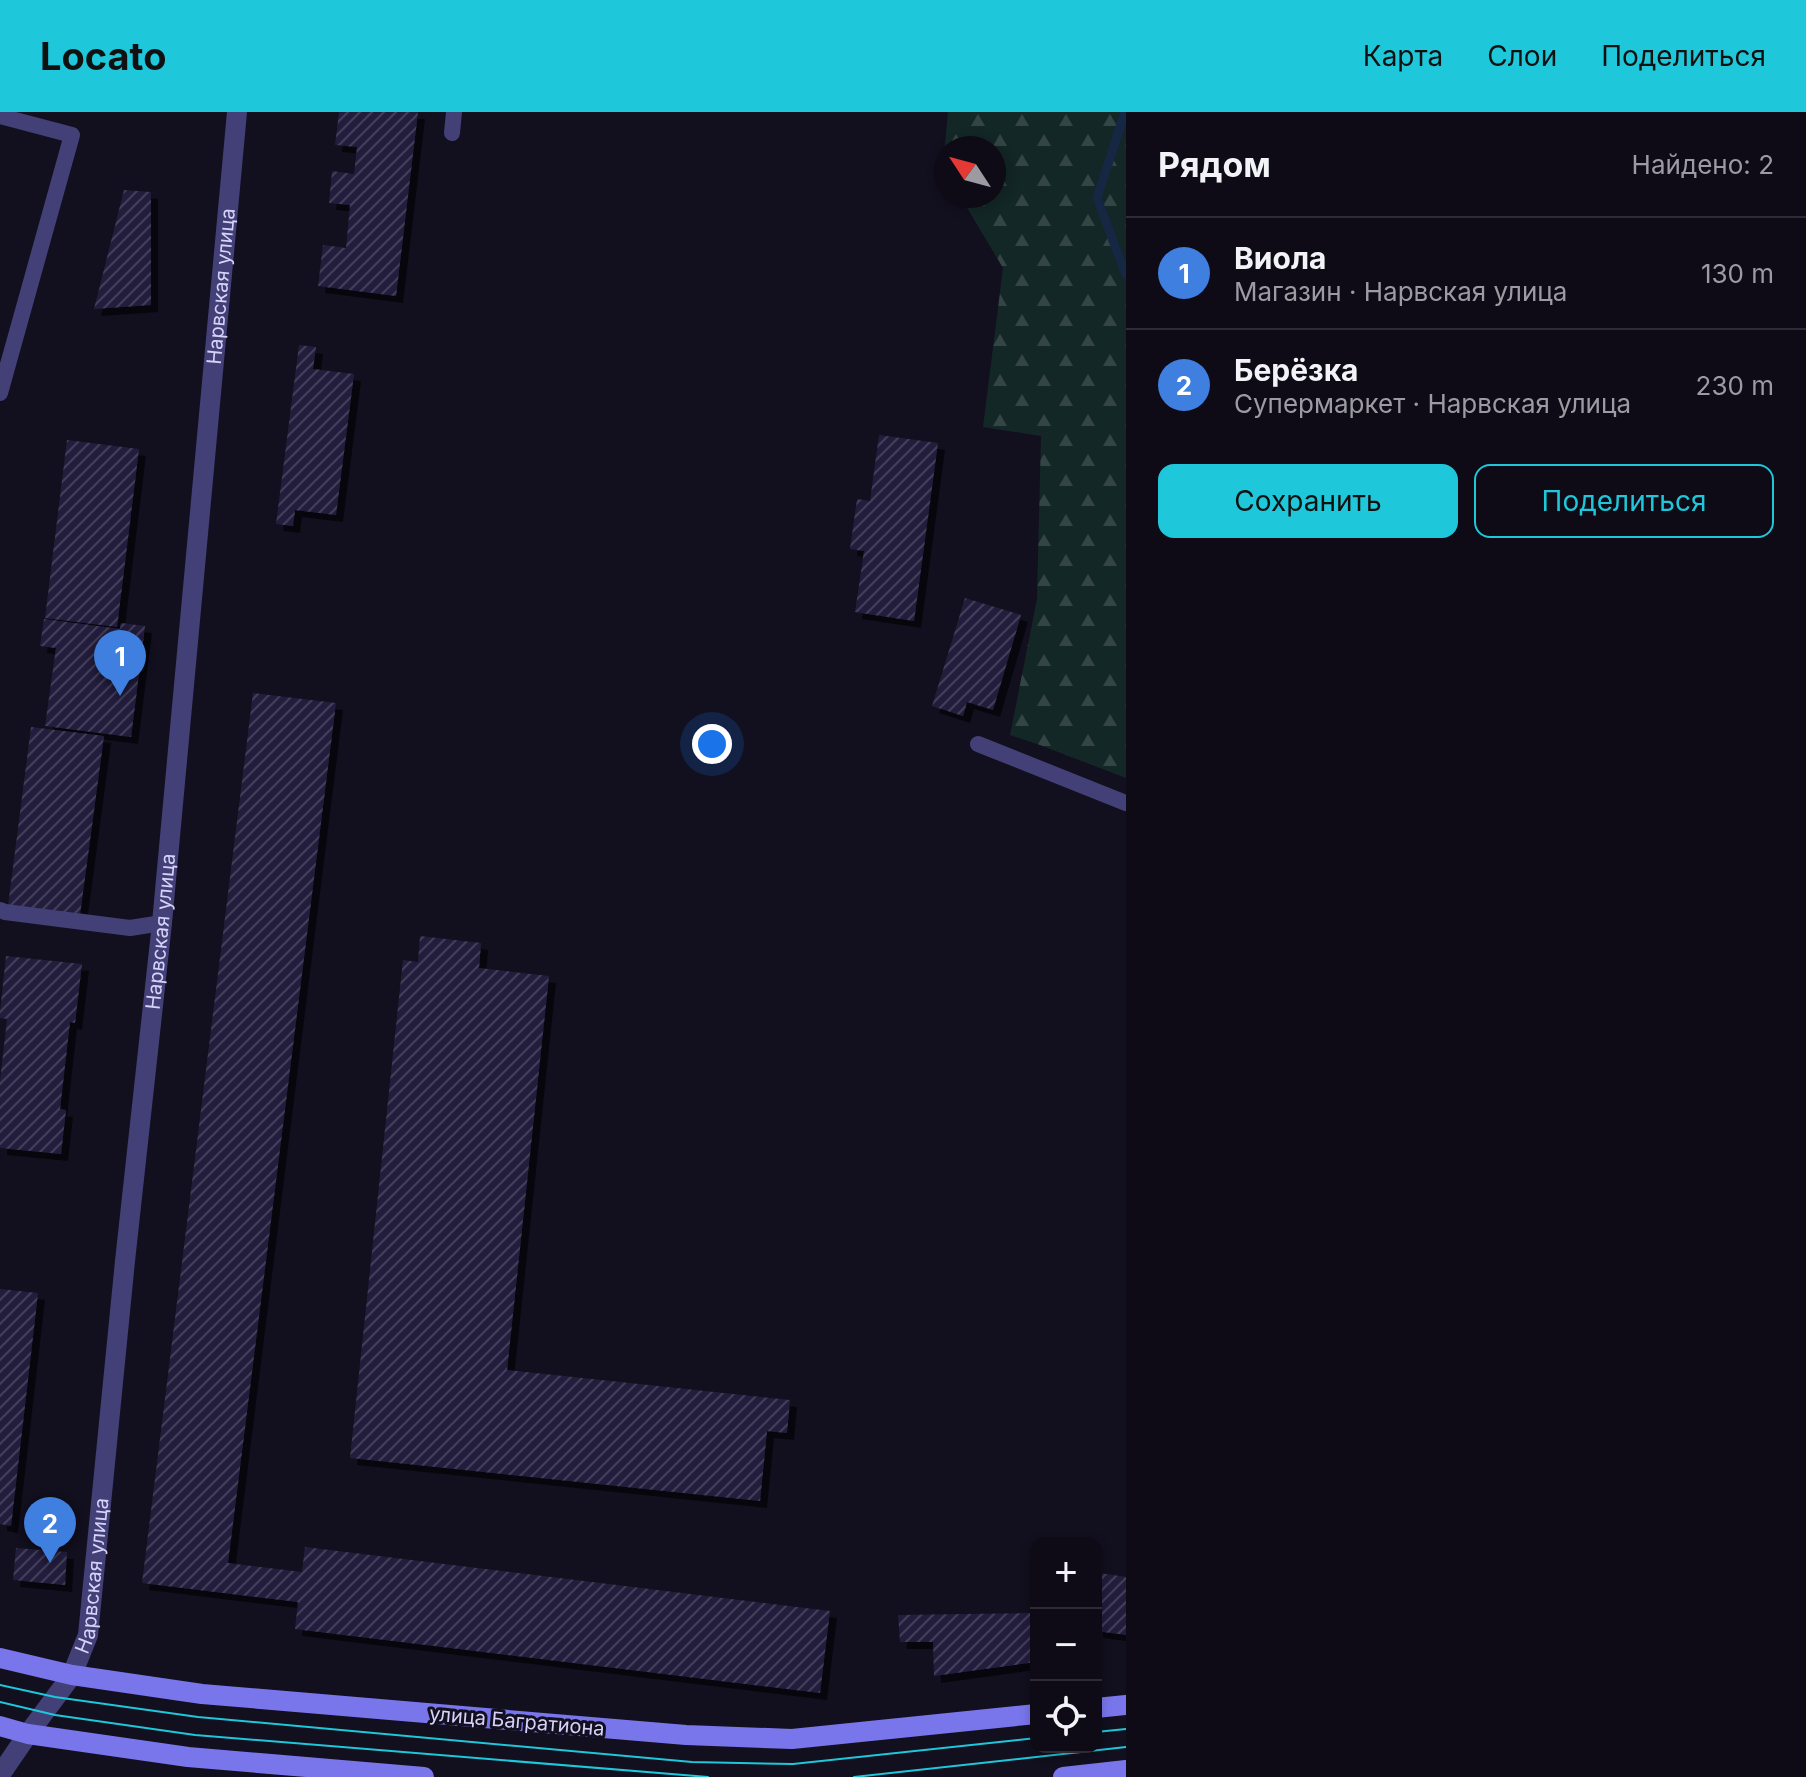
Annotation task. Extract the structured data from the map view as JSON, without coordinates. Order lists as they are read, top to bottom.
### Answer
{
  "streets": {
    "main road": ["улица Багратиона"],
    "street": ["Нарвская улица"]
  },
  "crossings": [
    ["Нарвская улица", "улица Багратиона"]
  ],
  "north": "top left",
  "page": {
    "header": "Locato",
    "nav": ["Карта", "Слои", "Поделиться"],
    "heading": ["Рядом", "Найдено: 2"],
    "list": [
      {
        "mark": "1",
        "name": "Виола",
        "note": "Магазин · Нарвская улица",
        "value": "130 m"
      },
      {
        "mark": "2",
        "name": "Берёзка",
        "note": "Супермаркет · Нарвская улица",
        "value": "230 m"
      }
    ],
    "buttons": ["Сохранить", "Поделиться"],
    "pins": ["1", "2"],
    "map_buttons": ["+", "−"]
  }
}
